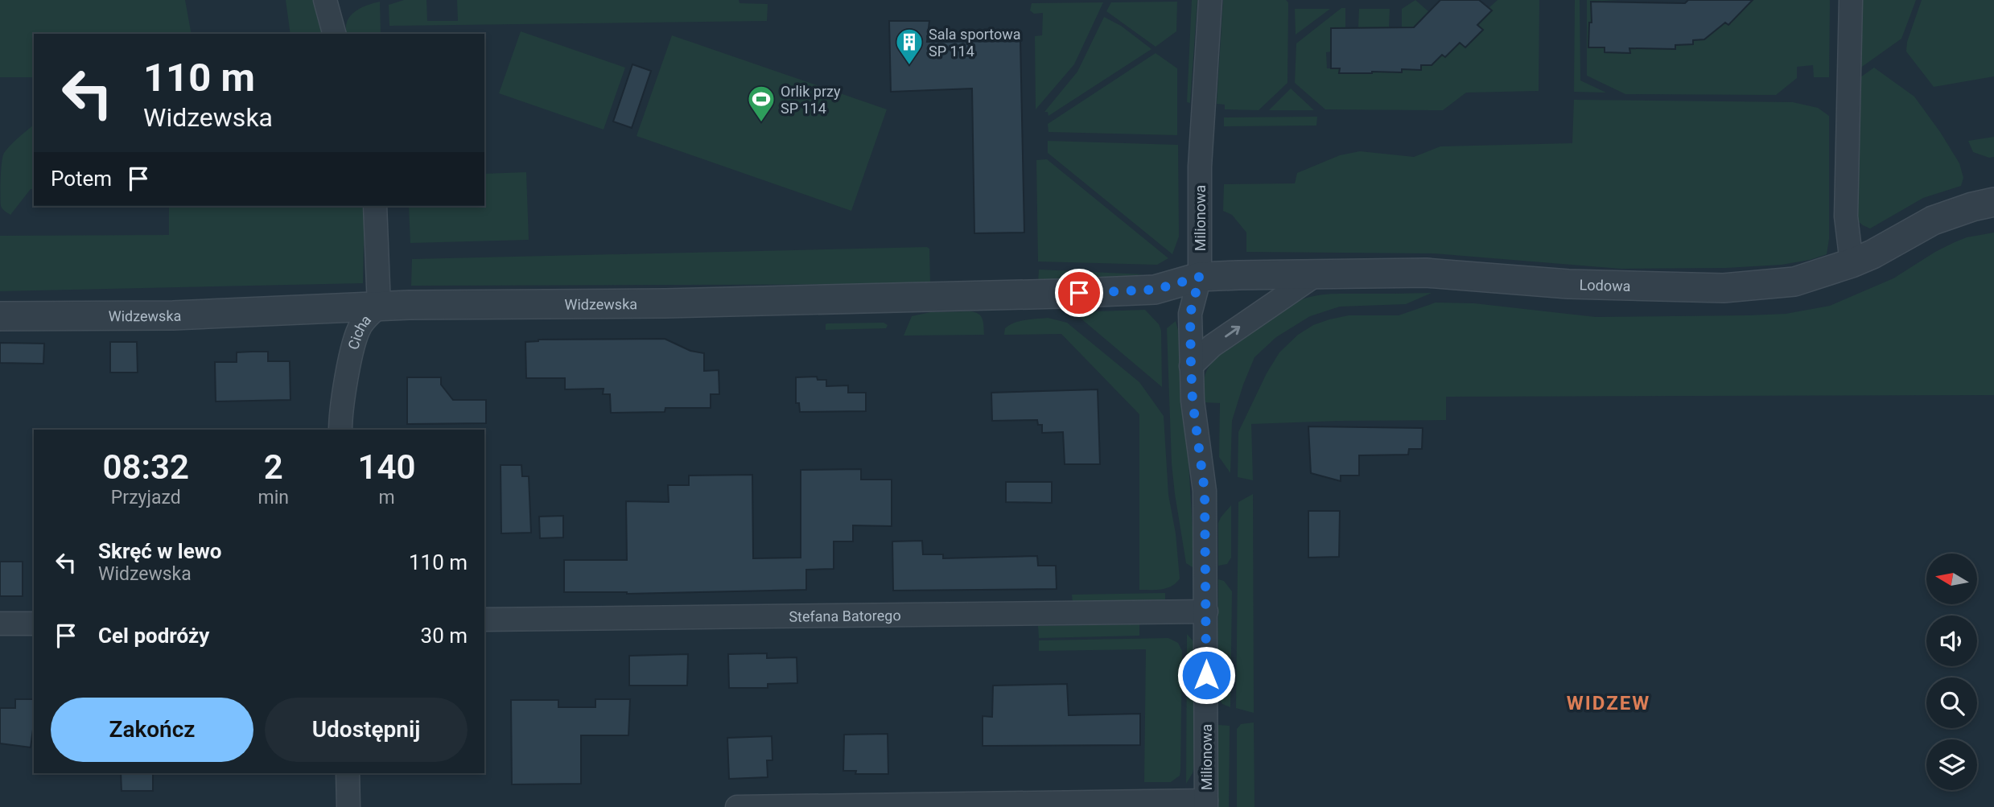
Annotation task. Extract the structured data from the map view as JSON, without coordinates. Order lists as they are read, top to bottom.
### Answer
{
  "streets": {
    "street": [
      "Milionowa",
      "Lodowa",
      "Widzewska",
      "Cicha",
      "Stefana Batorego"
    ]
  },
  "crossings": [
    ["Milionowa", "Lodowa"],
    ["Milionowa", "Widzewska"],
    ["Milionowa", "Stefana Batorego"],
    ["Lodowa", "Widzewska"],
    ["Widzewska", "Cicha"]
  ],
  "districts": ["WIDZEW"],
  "places": {
    "building": ["Sala sportowa SP 114"],
    "sports": ["Orlik przy SP 114"]
  },
  "north": "left",
  "page": {
    "turn": ["110 m", "Widzewska"],
    "then": "Potem",
    "eta": [
      "08:32",
      "Przyjazd",
      "2",
      "min",
      "140",
      "m"
    ],
    "list": [
      {
        "name": "Skręć w lewo",
        "note": "Widzewska",
        "value": "110 m"
      },
      {
        "name": "Cel podróży",
        "value": "30 m"
      }
    ],
    "buttons": ["Zakończ", "Udostępnij"]
  }
}
